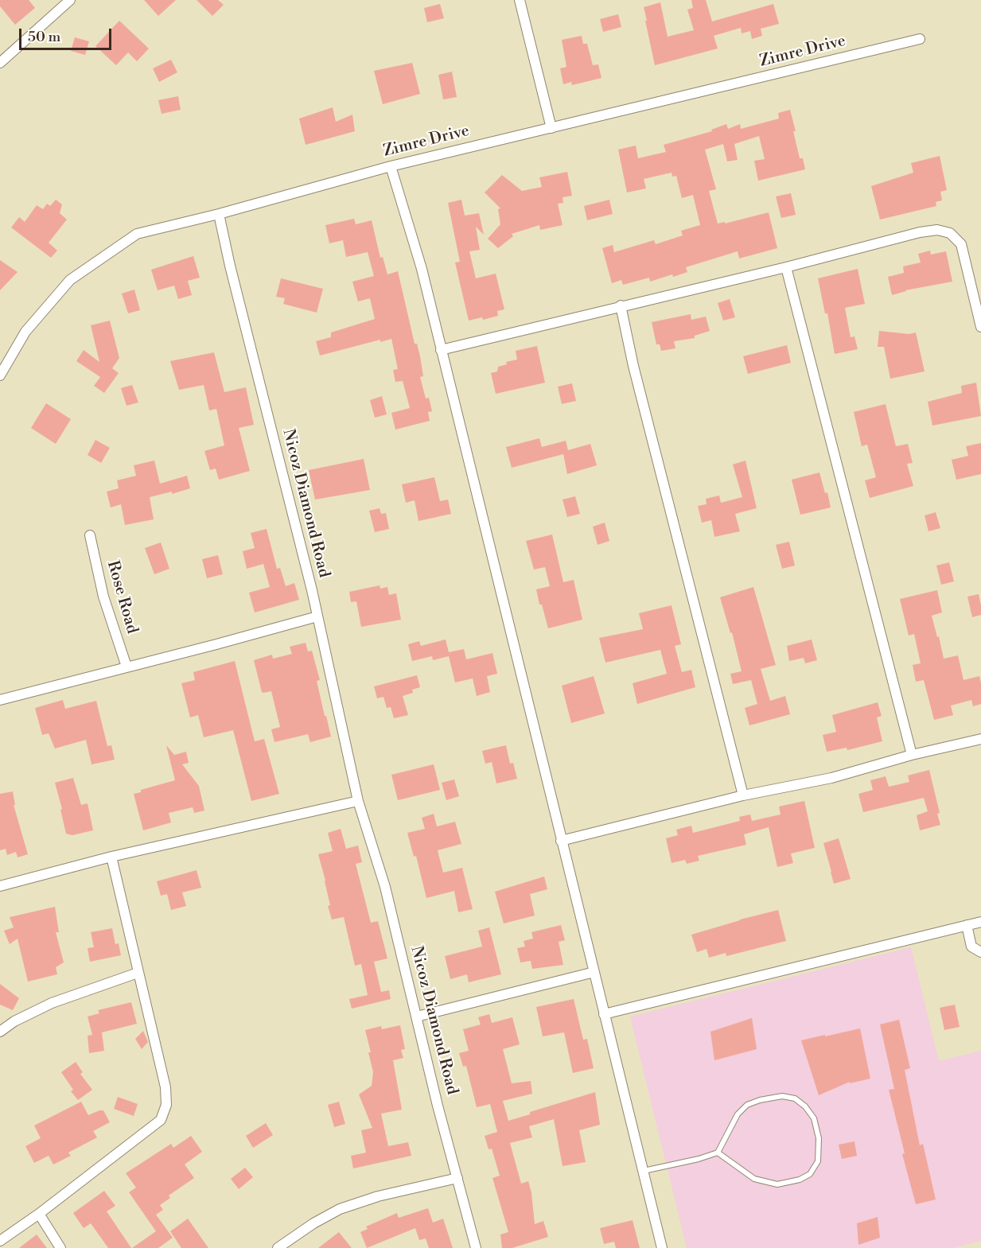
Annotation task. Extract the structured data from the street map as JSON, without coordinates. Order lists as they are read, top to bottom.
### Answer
{
  "streets": {
    "street": ["Zimre Drive", "Nicoz Diamond Road", "Rose Road"]
  },
  "crossings": [
    ["Zimre Drive", "Nicoz Diamond Road"]
  ],
  "scale_bar": "50 m"
}
